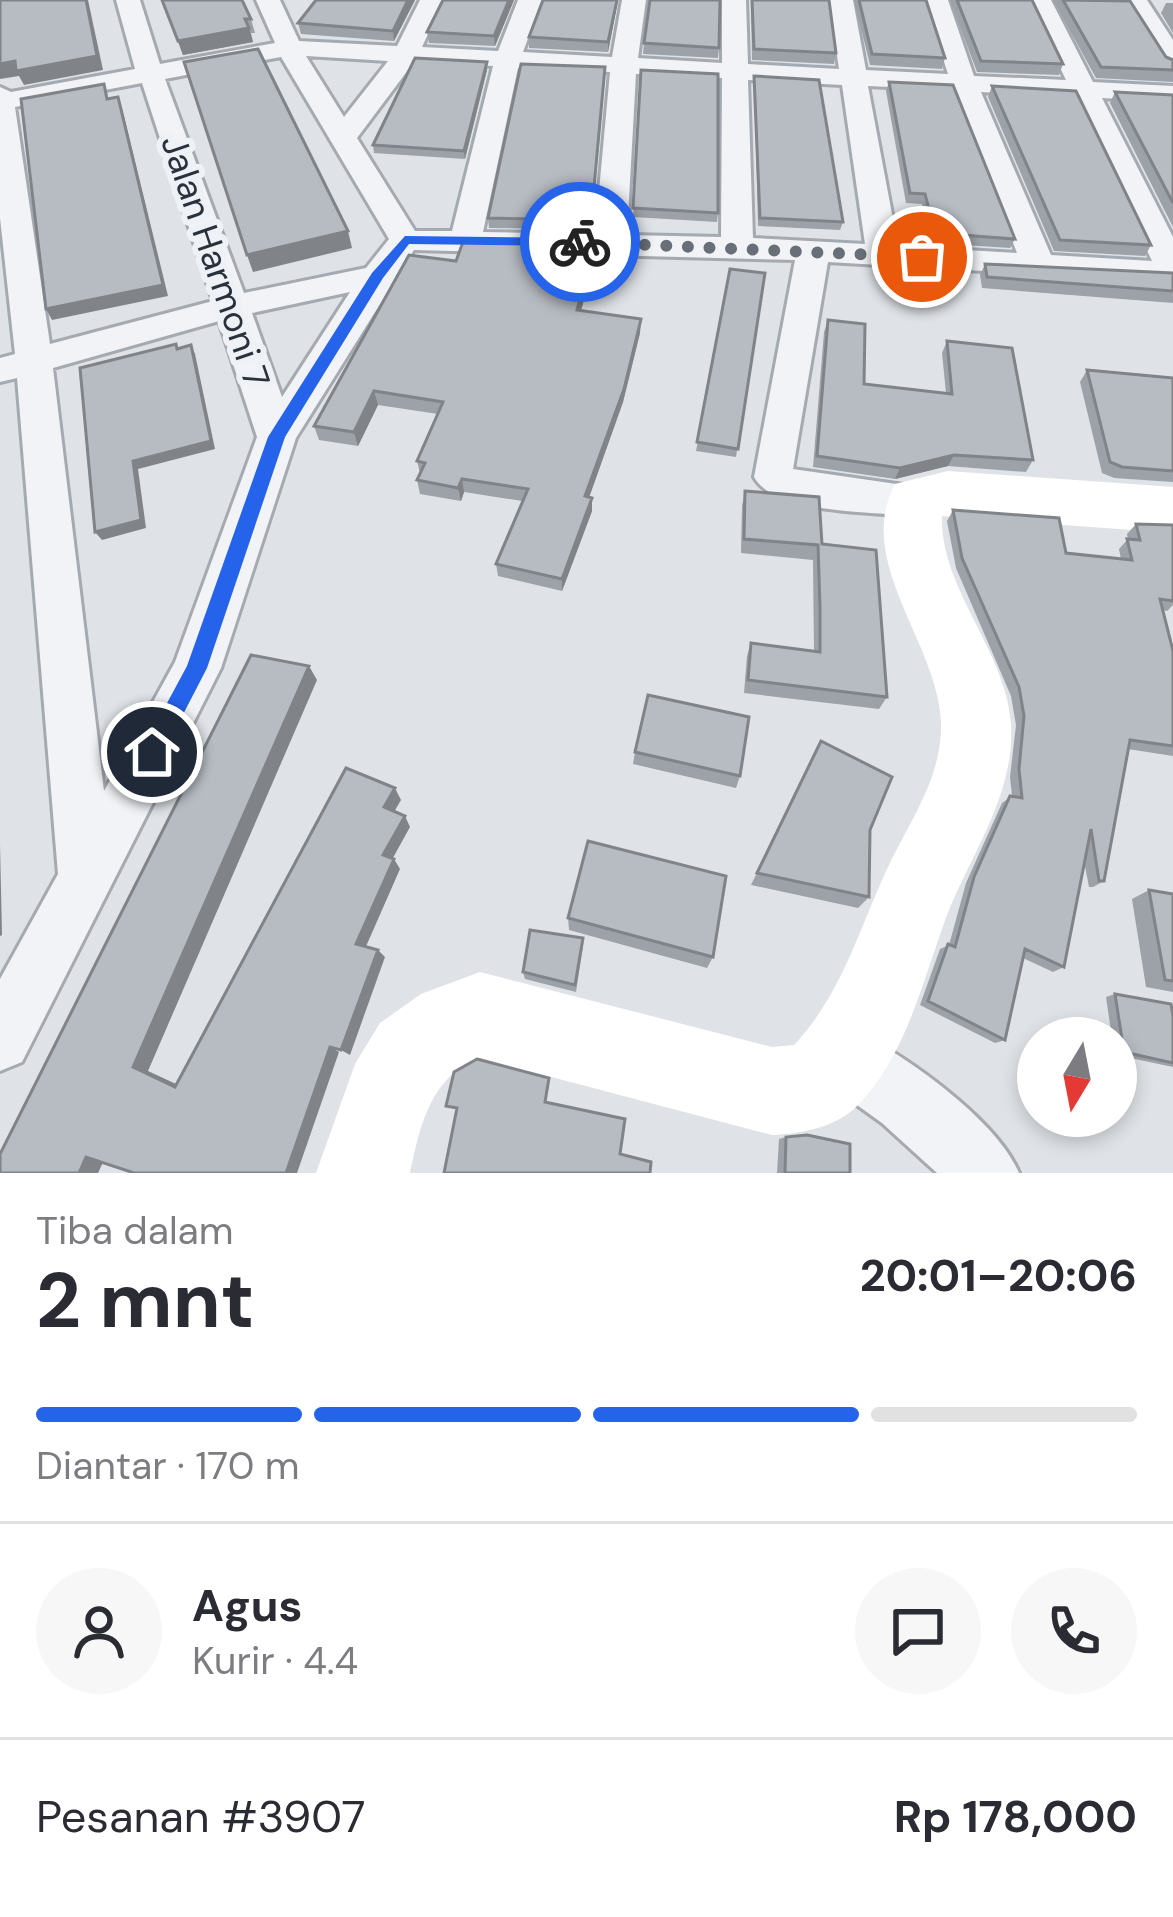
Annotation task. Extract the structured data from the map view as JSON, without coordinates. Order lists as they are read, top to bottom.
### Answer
{
  "streets": {
    "street": ["Jalan Harmoni 7"]
  },
  "north": "bottom",
  "page": {
    "heading": ["2 mnt", "Tiba dalam", "20:01–20:06"],
    "panel": [
      "Agus",
      "Kurir · 4.4",
      "Pesanan #3907",
      "Rp 178,000"
    ],
    "bar": "Diantar · 170 m"
  }
}
